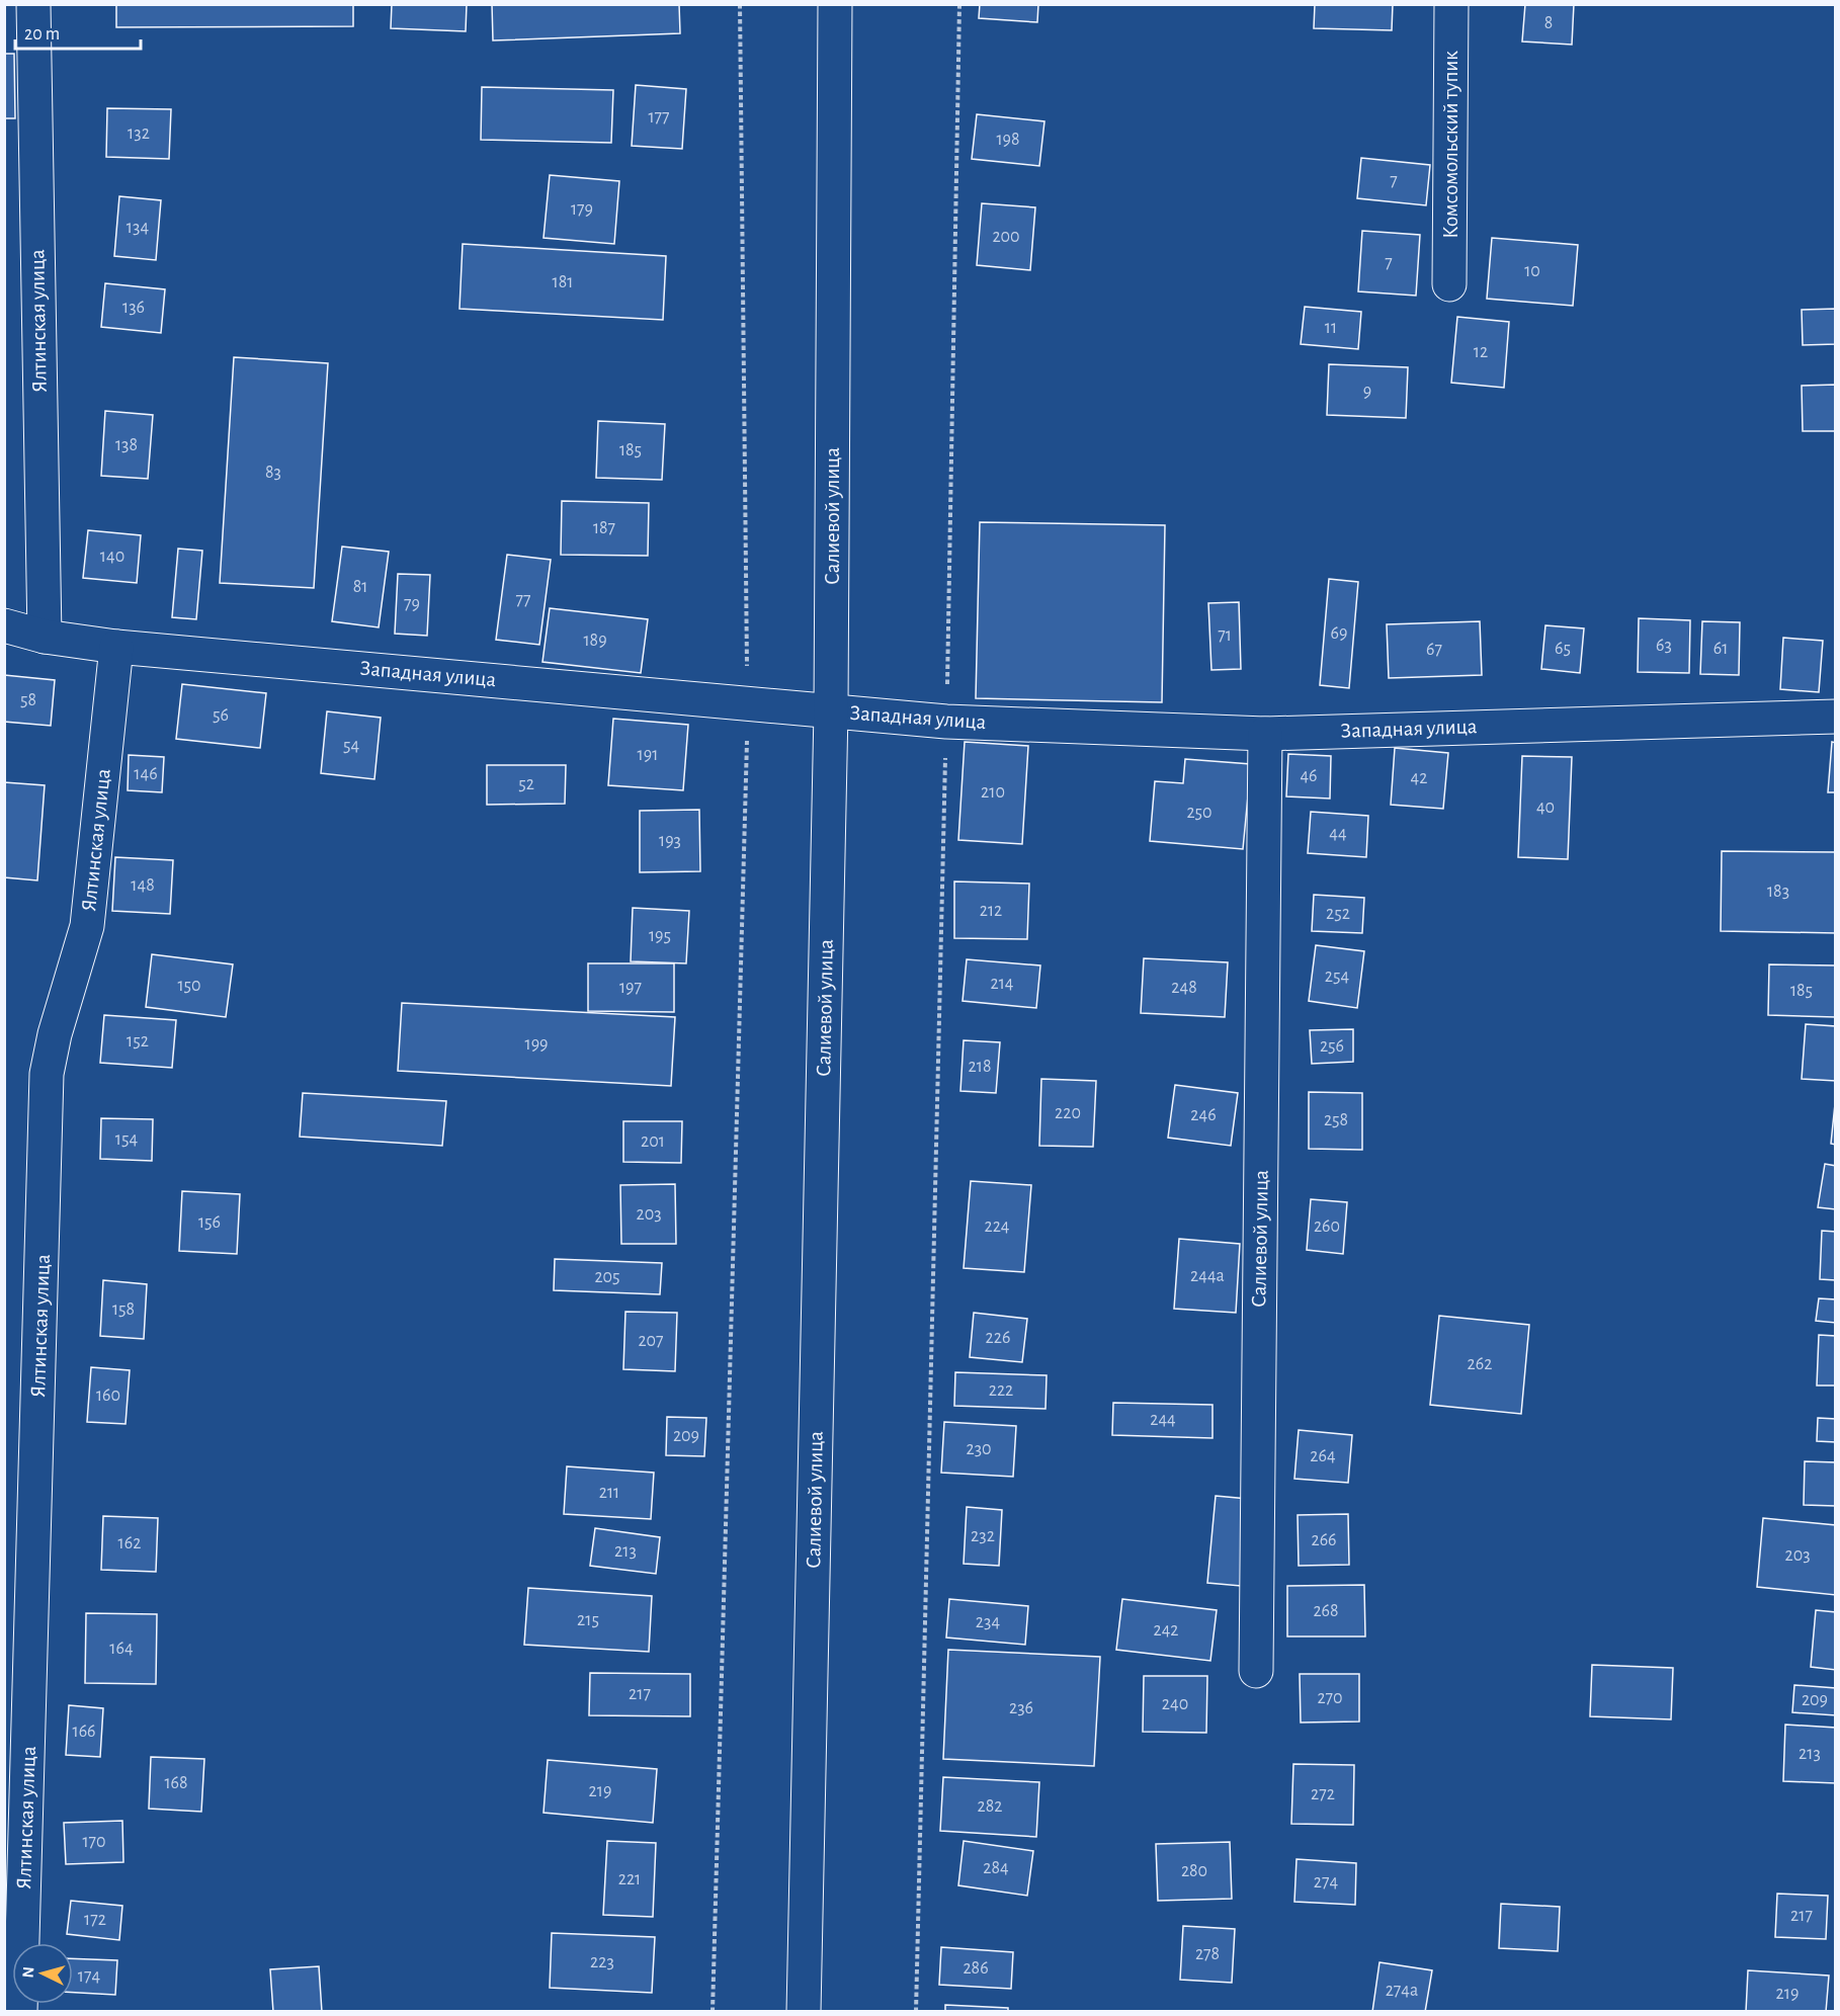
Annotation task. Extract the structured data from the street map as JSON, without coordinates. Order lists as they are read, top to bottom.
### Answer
{
  "streets": {
    "street": [
      "Комсомольский тупик",
      "Ялтинская улица",
      "Салиевой улица",
      "Западная улица"
    ]
  },
  "crossings": [
    ["Ялтинская улица", "Западная улица"],
    ["Салиевой улица", "Западная улица"]
  ],
  "house_numbers": [
    "8",
    "177",
    "132",
    "198",
    "7",
    "179",
    "134",
    "200",
    "7",
    "10",
    "181",
    "136",
    "11",
    "12",
    "9",
    "138",
    "185",
    "83",
    "187",
    "140",
    "81",
    "77",
    "79",
    "69",
    "71",
    "189",
    "63",
    "65",
    "61",
    "67",
    "58",
    "56",
    "54",
    "191",
    "146",
    "46",
    "42",
    "52",
    "210",
    "40",
    "250",
    "44",
    "193",
    "148",
    "183",
    "212",
    "252",
    "195",
    "254",
    "214",
    "150",
    "197",
    "248",
    "185",
    "152",
    "199",
    "256",
    "218",
    "220",
    "246",
    "258",
    "154",
    "201",
    "203",
    "156",
    "224",
    "260",
    "244a",
    "205",
    "158",
    "226",
    "207",
    "262",
    "222",
    "160",
    "244",
    "209",
    "230",
    "264",
    "211",
    "232",
    "266",
    "162",
    "213",
    "203",
    "268",
    "215",
    "234",
    "242",
    "164",
    "217",
    "270",
    "209",
    "240",
    "236",
    "166",
    "213",
    "168",
    "219",
    "272",
    "282",
    "170",
    "284",
    "280",
    "221",
    "274",
    "217",
    "172",
    "278",
    "223",
    "286",
    "174",
    "274a",
    "219"
  ],
  "scale_bar": "20 m",
  "north": "left"
}
